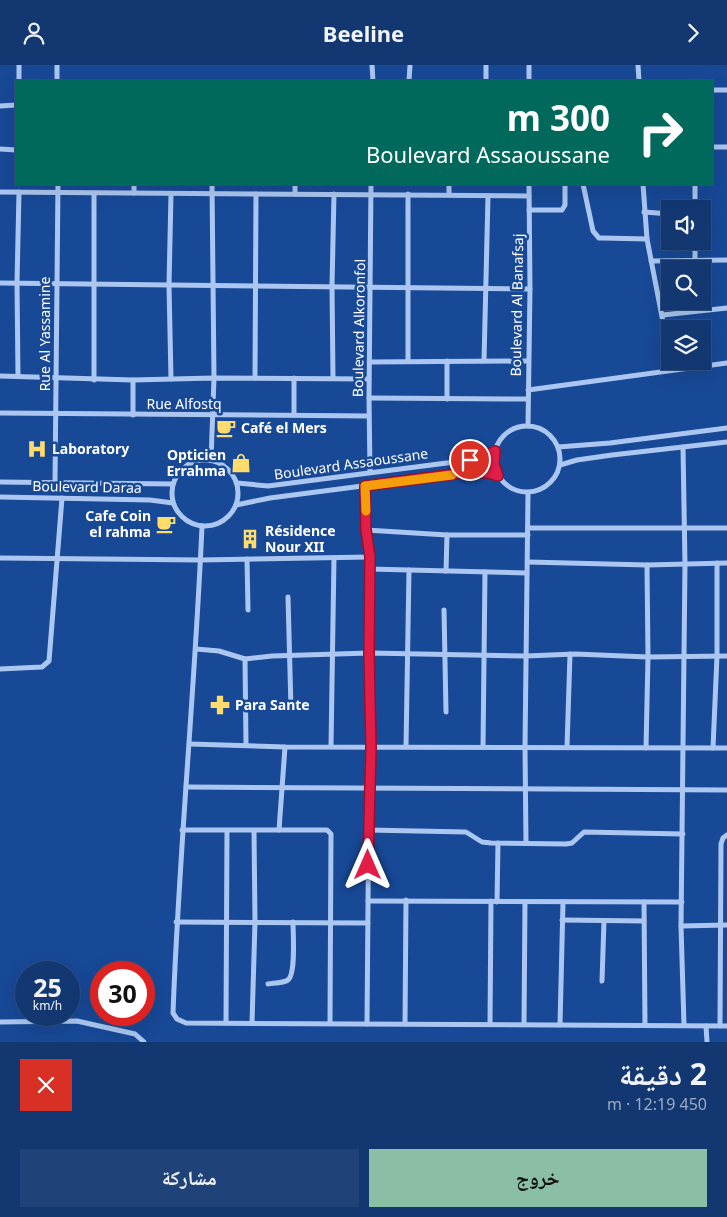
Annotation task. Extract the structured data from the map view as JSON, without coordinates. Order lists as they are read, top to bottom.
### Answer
{
  "streets": {
    "street": [
      "Boulevard Al Banafsaj",
      "Boulevard Alkoronfol",
      "Rue Al Yassamine",
      "Rue Alfostq",
      "Boulevard Assaoussane",
      "Boulevard Daraa"
    ]
  },
  "crossings": [
    ["Boulevard Al Banafsaj", "Boulevard Assaoussane"],
    ["Boulevard Alkoronfol", "Rue Alfostq"],
    ["Boulevard Alkoronfol", "Boulevard Assaoussane"],
    ["Rue Al Yassamine", "Rue Alfostq"],
    ["Rue Al Yassamine", "Boulevard Daraa"],
    ["Boulevard Assaoussane", "Boulevard Daraa"]
  ],
  "places": {
    "cafe": ["Café el Mers", "Cafe Coin el rahma"],
    "hospital": ["Laboratory"],
    "shop": ["Opticien Errahma"],
    "building": ["Résidence Nour XII"],
    "pharmacy": ["Para Sante"]
  },
  "page": {
    "header": "Beeline",
    "turn": ["300 m", "Boulevard Assaoussane"],
    "speed": "25 km/h",
    "limit": "30",
    "heading": ["2 دقيقة", "450 m · 12:19"],
    "buttons": ["خروج", "مشاركة"]
  }
}
